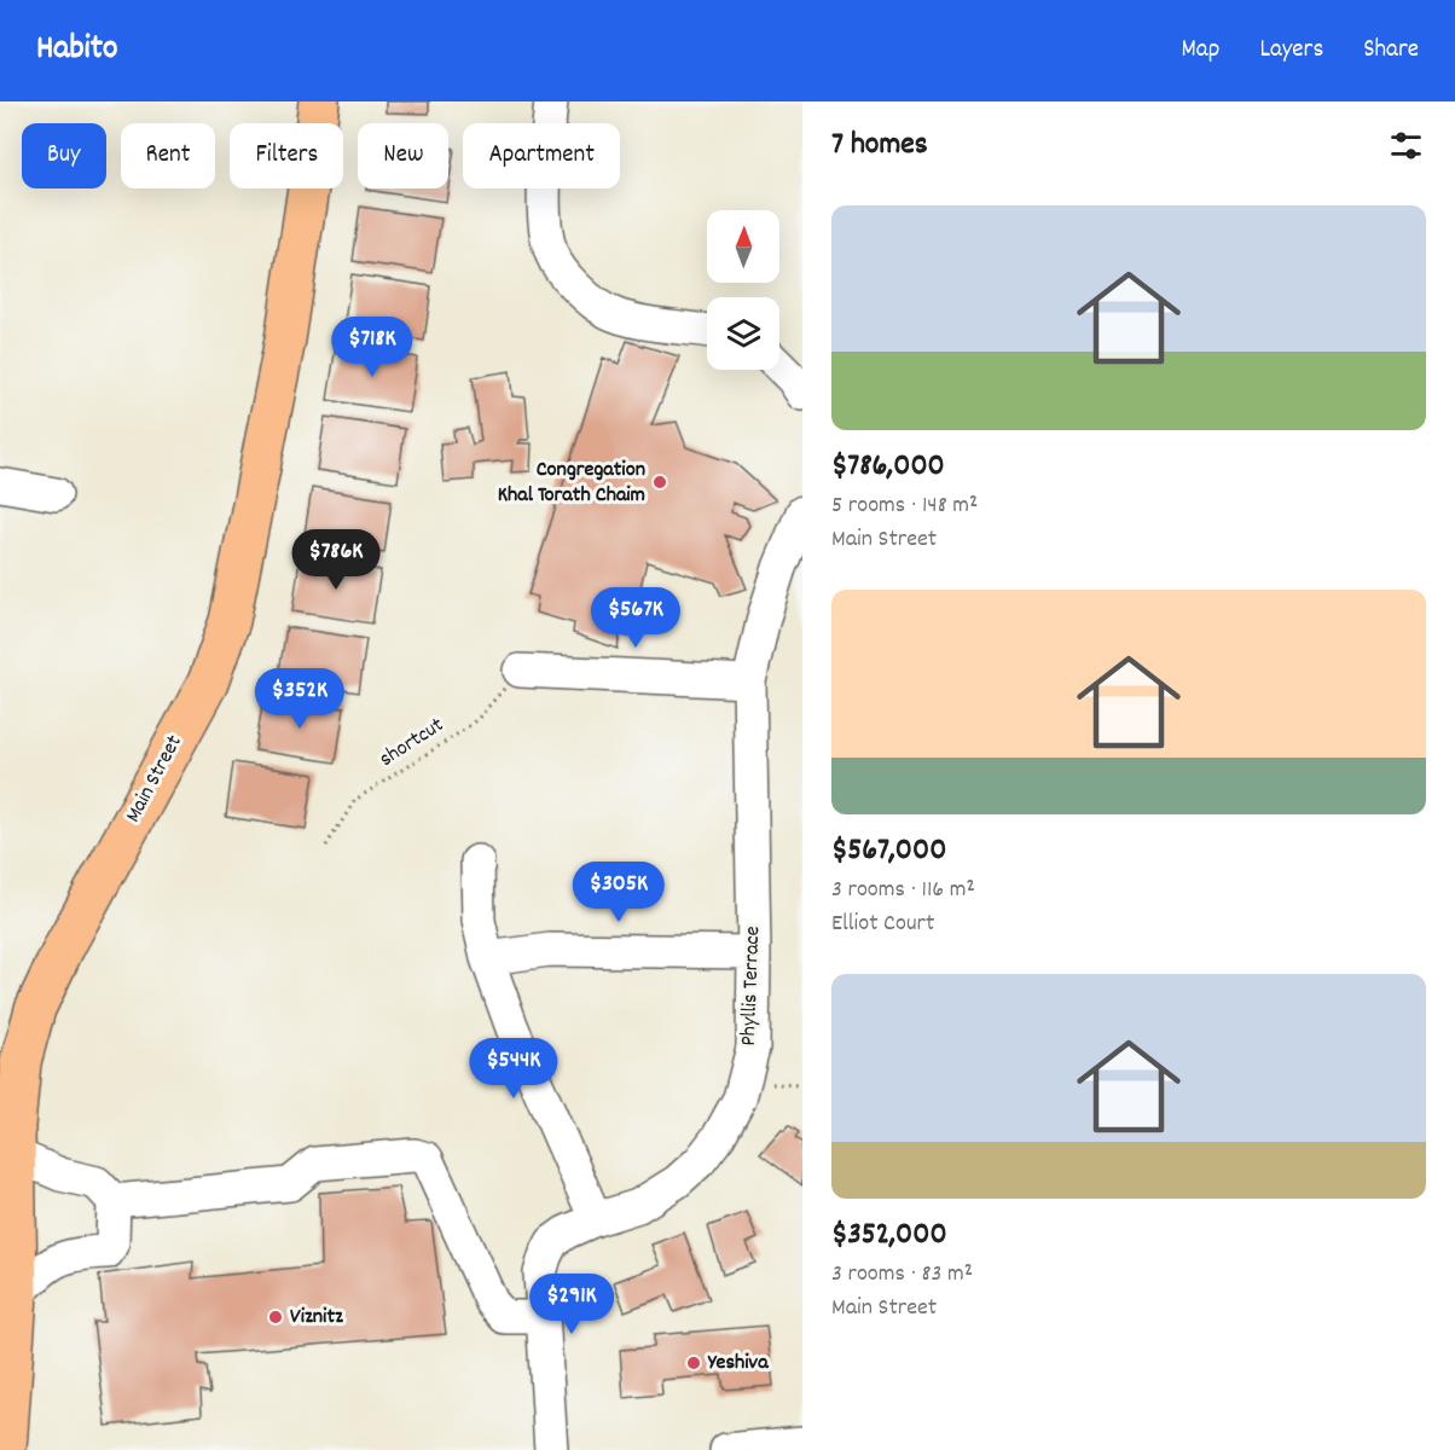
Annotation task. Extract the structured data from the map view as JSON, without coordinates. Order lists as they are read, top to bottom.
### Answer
{
  "streets": {
    "main road": ["Main Street"],
    "street": ["Phyllis Terrace"],
    "path": ["shortcut"]
  },
  "places": ["Congregation Khal Torath Chaim", "Viznitz", "Yeshiva"],
  "north": "top",
  "page": {
    "header": "Habito",
    "nav": ["Map", "Layers", "Share"],
    "heading": "7 homes",
    "chip": [
      "Buy",
      "Rent",
      "Filters",
      "New",
      "Apartment"
    ],
    "list": [
      {
        "name": "$786,000",
        "note": "5 rooms · 148 m² · Main Street"
      },
      {
        "name": "$567,000",
        "note": "3 rooms · 116 m² · Elliot Court"
      },
      {
        "name": "$352,000",
        "note": "3 rooms · 83 m² · Main Street"
      }
    ],
    "price": [
      "$718K",
      "$786K",
      "$567K",
      "$352K",
      "$305K",
      "$544K",
      "$291K"
    ]
  }
}
